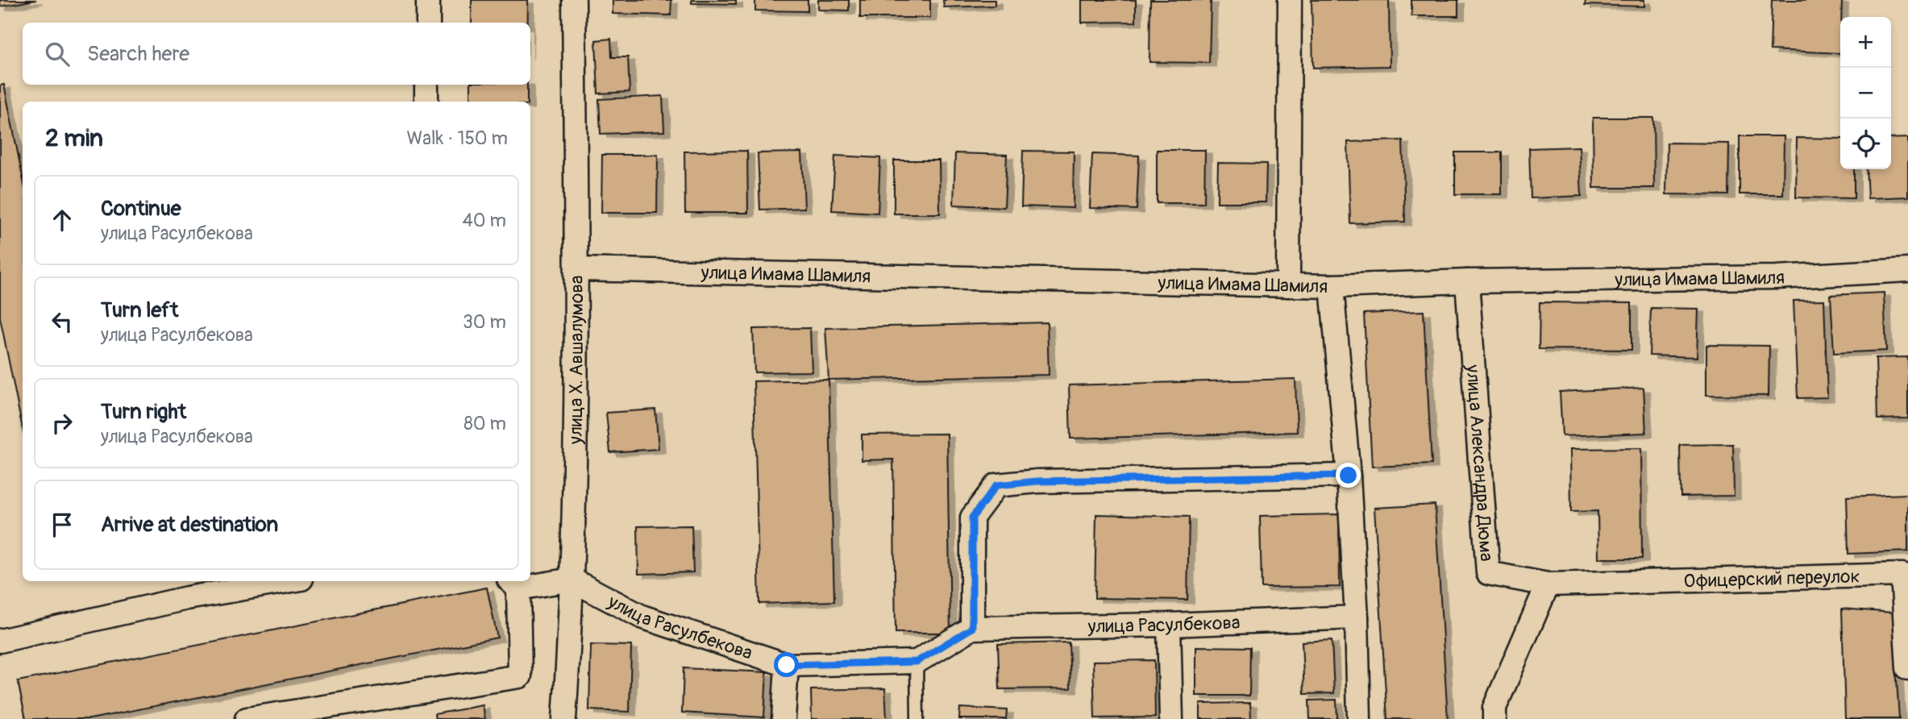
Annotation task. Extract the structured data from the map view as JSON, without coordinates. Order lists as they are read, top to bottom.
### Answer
{
  "streets": {
    "street": [
      "улица Имама Шамиля",
      "улица Х. Авшалумова",
      "улица Александра Дюма",
      "Офицерский переулок",
      "улица Расулбекова"
    ]
  },
  "crossings": [
    ["улица Имама Шамиля", "улица Х. Авшалумова"],
    ["улица Имама Шамиля", "улица Александра Дюма"],
    ["улица Х. Авшалумова", "улица Расулбекова"],
    ["улица Александра Дюма", "Офицерский переулок"]
  ],
  "page": {
    "map_buttons": ["+", "−"],
    "search": "Search here",
    "heading": ["2 min", "Walk · 150 m"],
    "list": [
      ["Continue", "улица Расулбекова", "40 m"],
      ["Turn left", "улица Расулбекова", "30 m"],
      ["Turn right", "улица Расулбекова", "80 m"],
      "Arrive at destination"
    ]
  }
}
